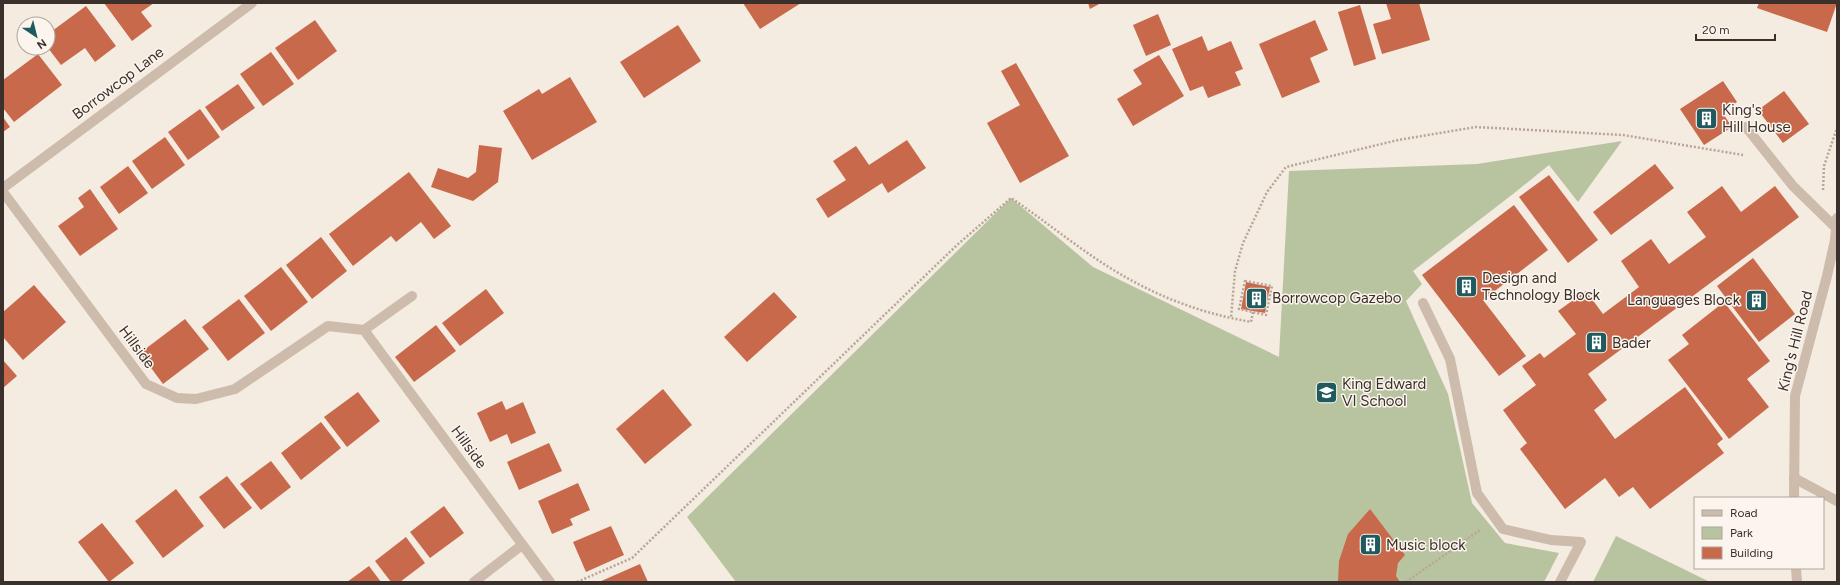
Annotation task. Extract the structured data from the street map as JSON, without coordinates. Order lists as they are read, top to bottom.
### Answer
{
  "streets": {
    "street": ["Borrowcop Lane", "King's Hill Road", "Hillside"]
  },
  "places": {
    "building": [
      "King's Hill House",
      "Design and Technology Block",
      "Borrowcop Gazebo",
      "Languages Block",
      "Bader",
      "Music block"
    ],
    "school or university": ["King Edward VI School"]
  },
  "legend": ["Road", "Park", "Building"],
  "scale_bar": "20 m",
  "north": "bottom right"
}
